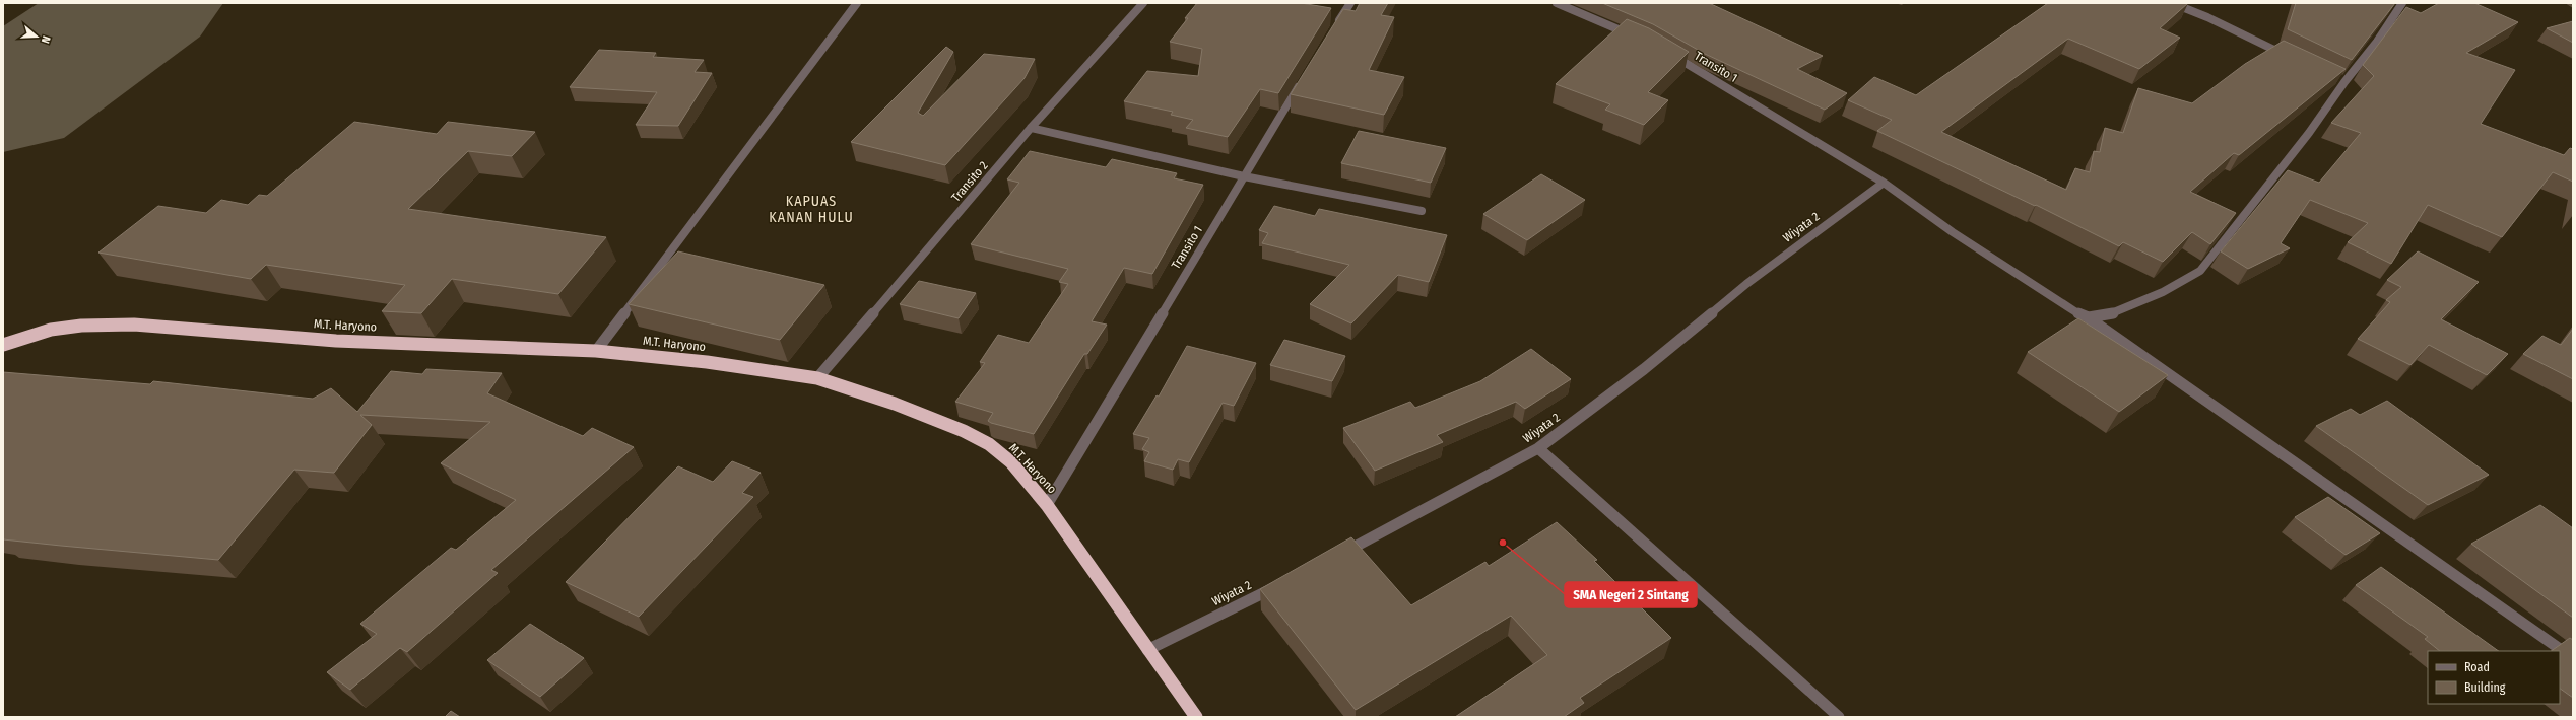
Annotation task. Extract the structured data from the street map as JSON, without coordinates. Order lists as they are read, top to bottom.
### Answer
{
  "streets": {
    "highway": ["M.T. Haryono"],
    "street": ["Transito 1", "Transito 2", "Wiyata 2"]
  },
  "crossings": [
    ["Transito 1", "Wiyata 2"],
    ["Transito 1", "M.T. Haryono"],
    ["Transito 2", "M.T. Haryono"],
    ["Wiyata 2", "M.T. Haryono"]
  ],
  "districts": ["KAPUAS KANAN HULU"],
  "places": ["SMA Negeri 2 Sintang"],
  "legend": ["Road", "Building"],
  "north": "right"
}
